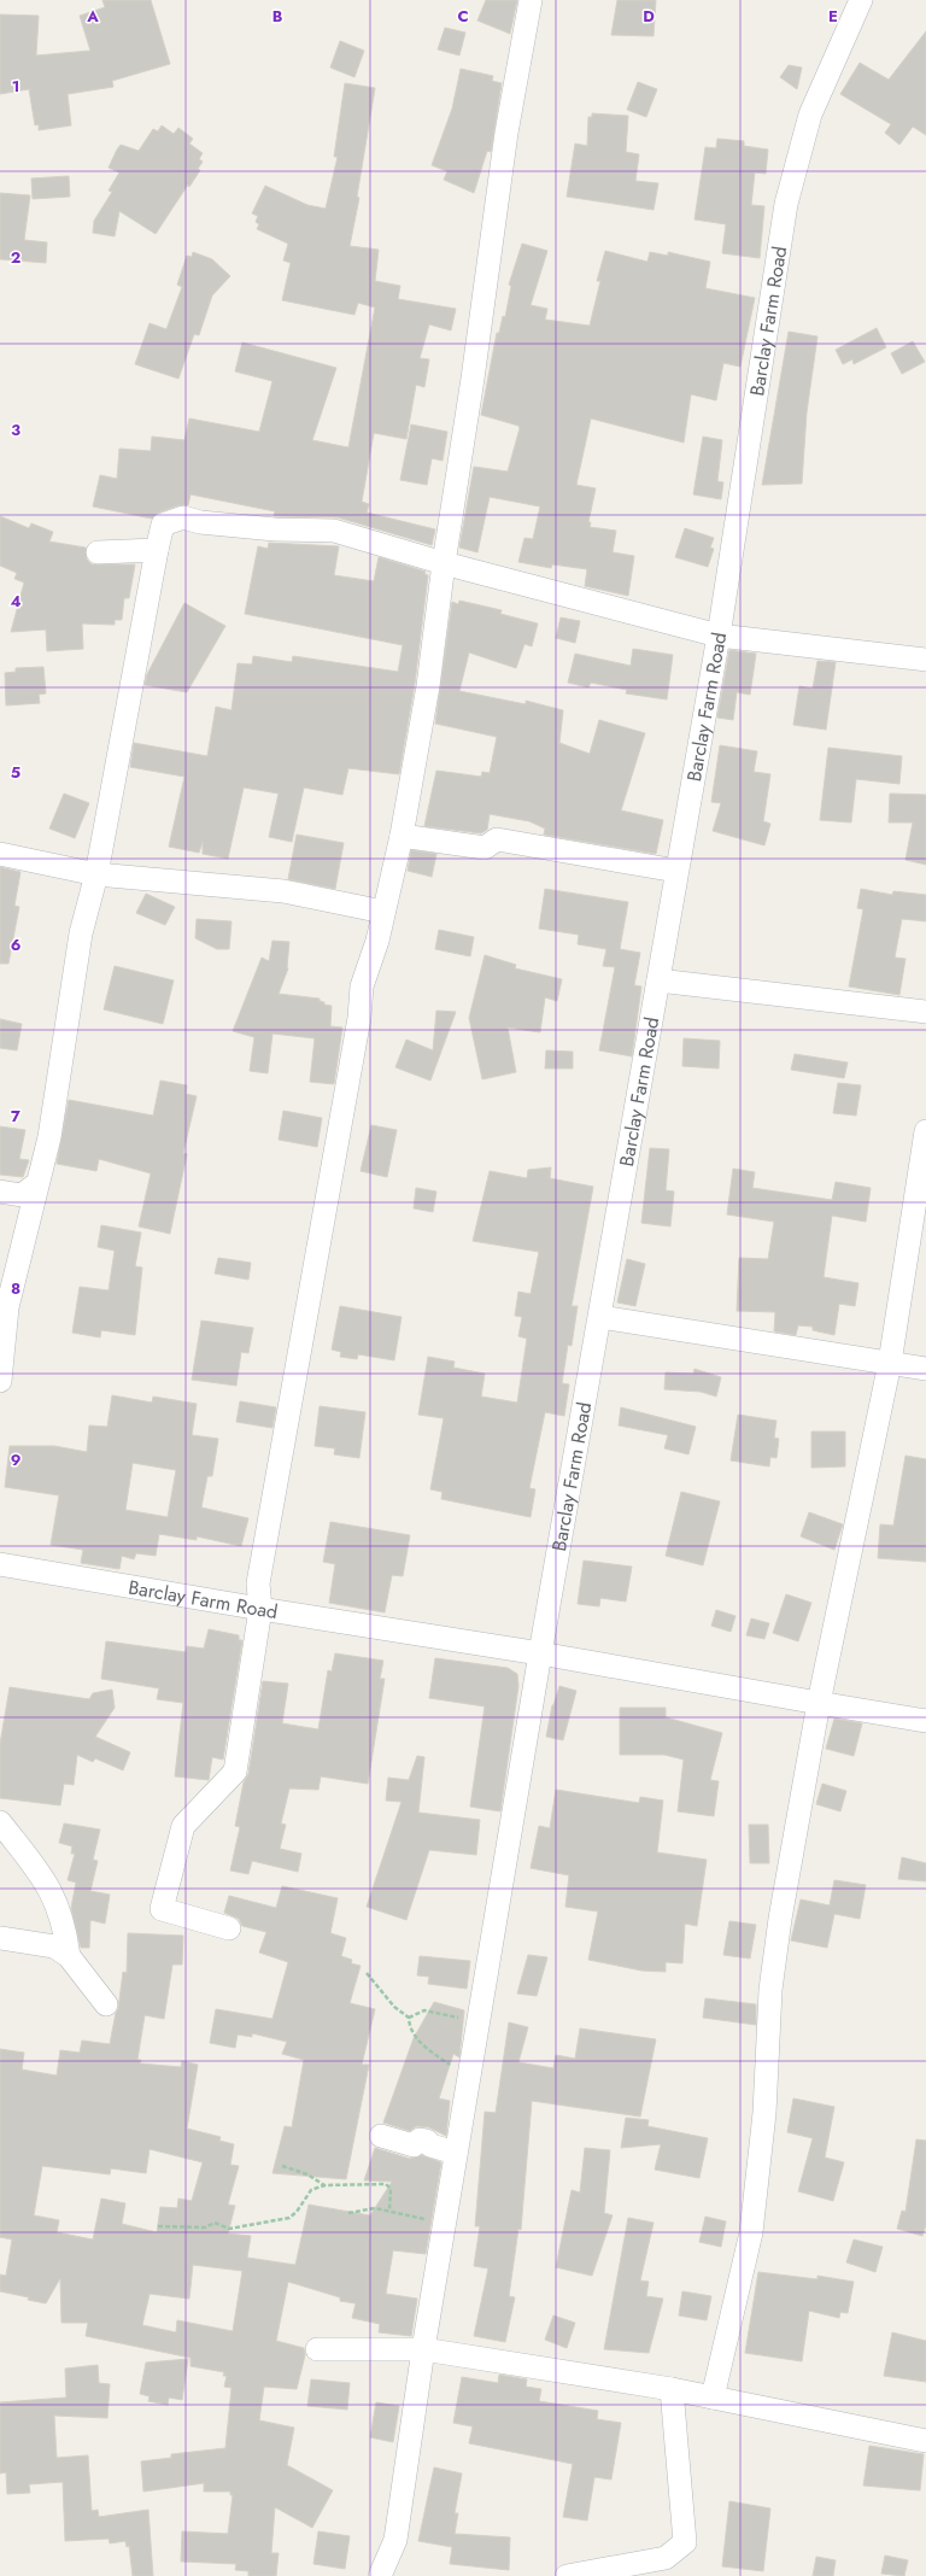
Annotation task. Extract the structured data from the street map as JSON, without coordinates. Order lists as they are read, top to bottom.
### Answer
{
  "streets": {
    "street": ["Barclay Farm Road"]
  },
  "grid": {
    "columns": [
      "A",
      "B",
      "C",
      "D",
      "E"
    ],
    "rows": [
      "1",
      "2",
      "3",
      "4",
      "5",
      "6",
      "7",
      "8",
      "9"
    ]
  }
}
